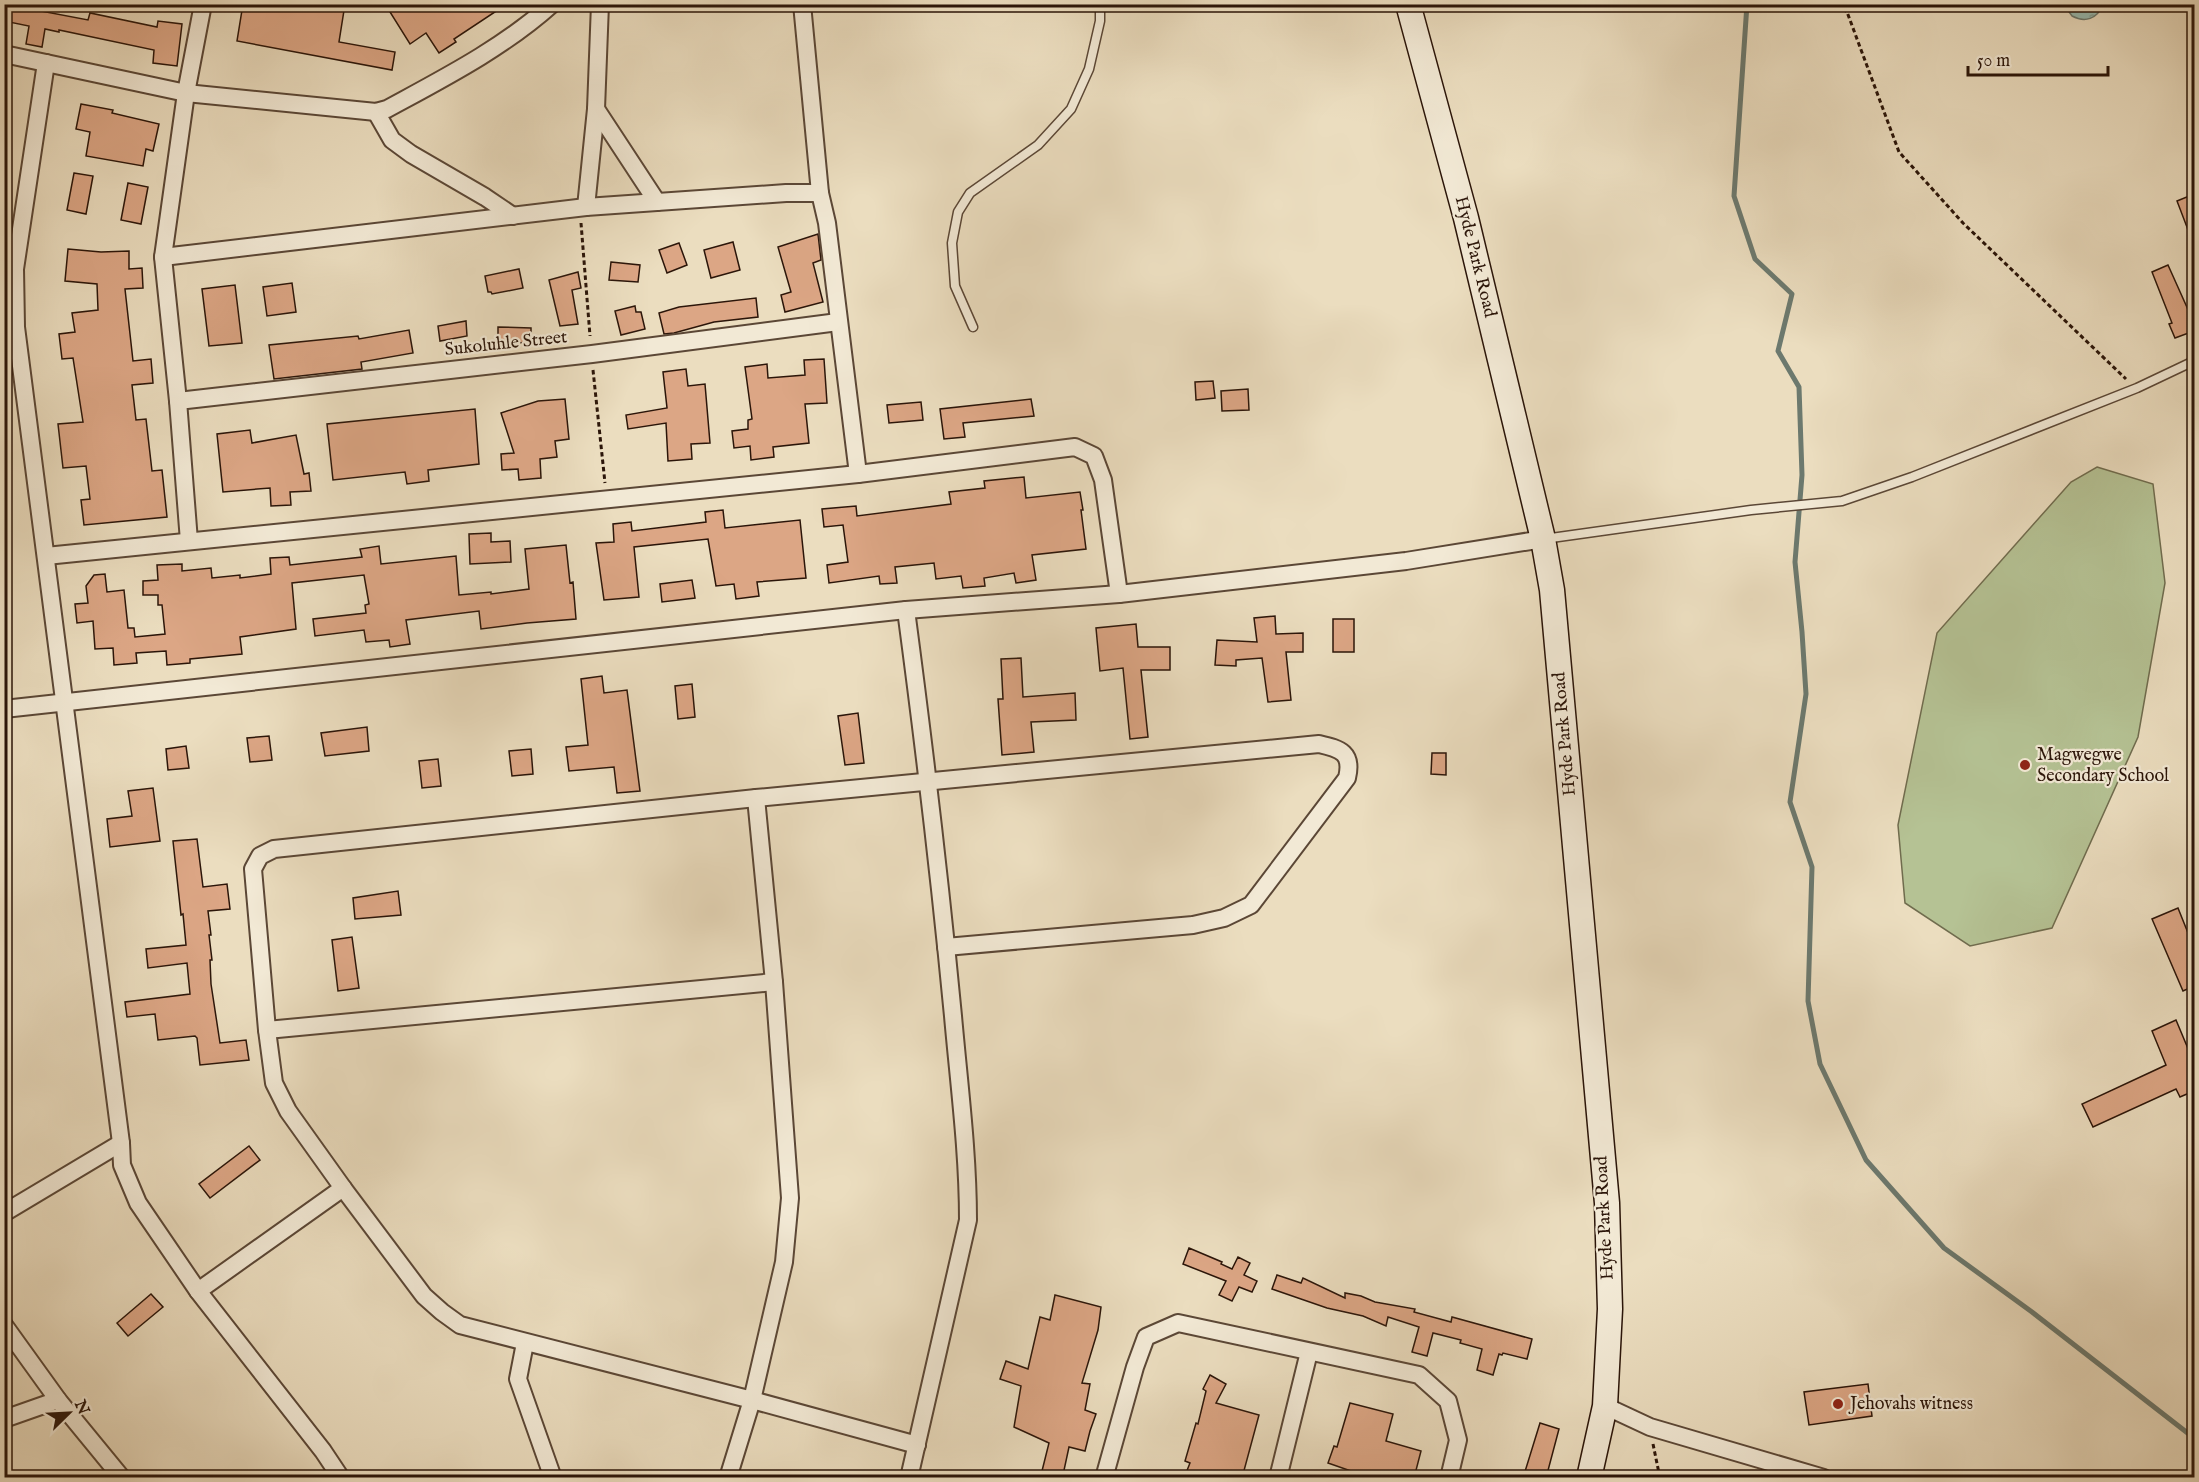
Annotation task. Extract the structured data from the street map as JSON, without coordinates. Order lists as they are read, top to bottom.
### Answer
{
  "streets": {
    "street": ["Hyde Park Road", "Sukoluhle Street"]
  },
  "places": ["Magwegwe Secondary School", "Jehovahs witness"],
  "scale_bar": "50 m",
  "north": "top right"
}
